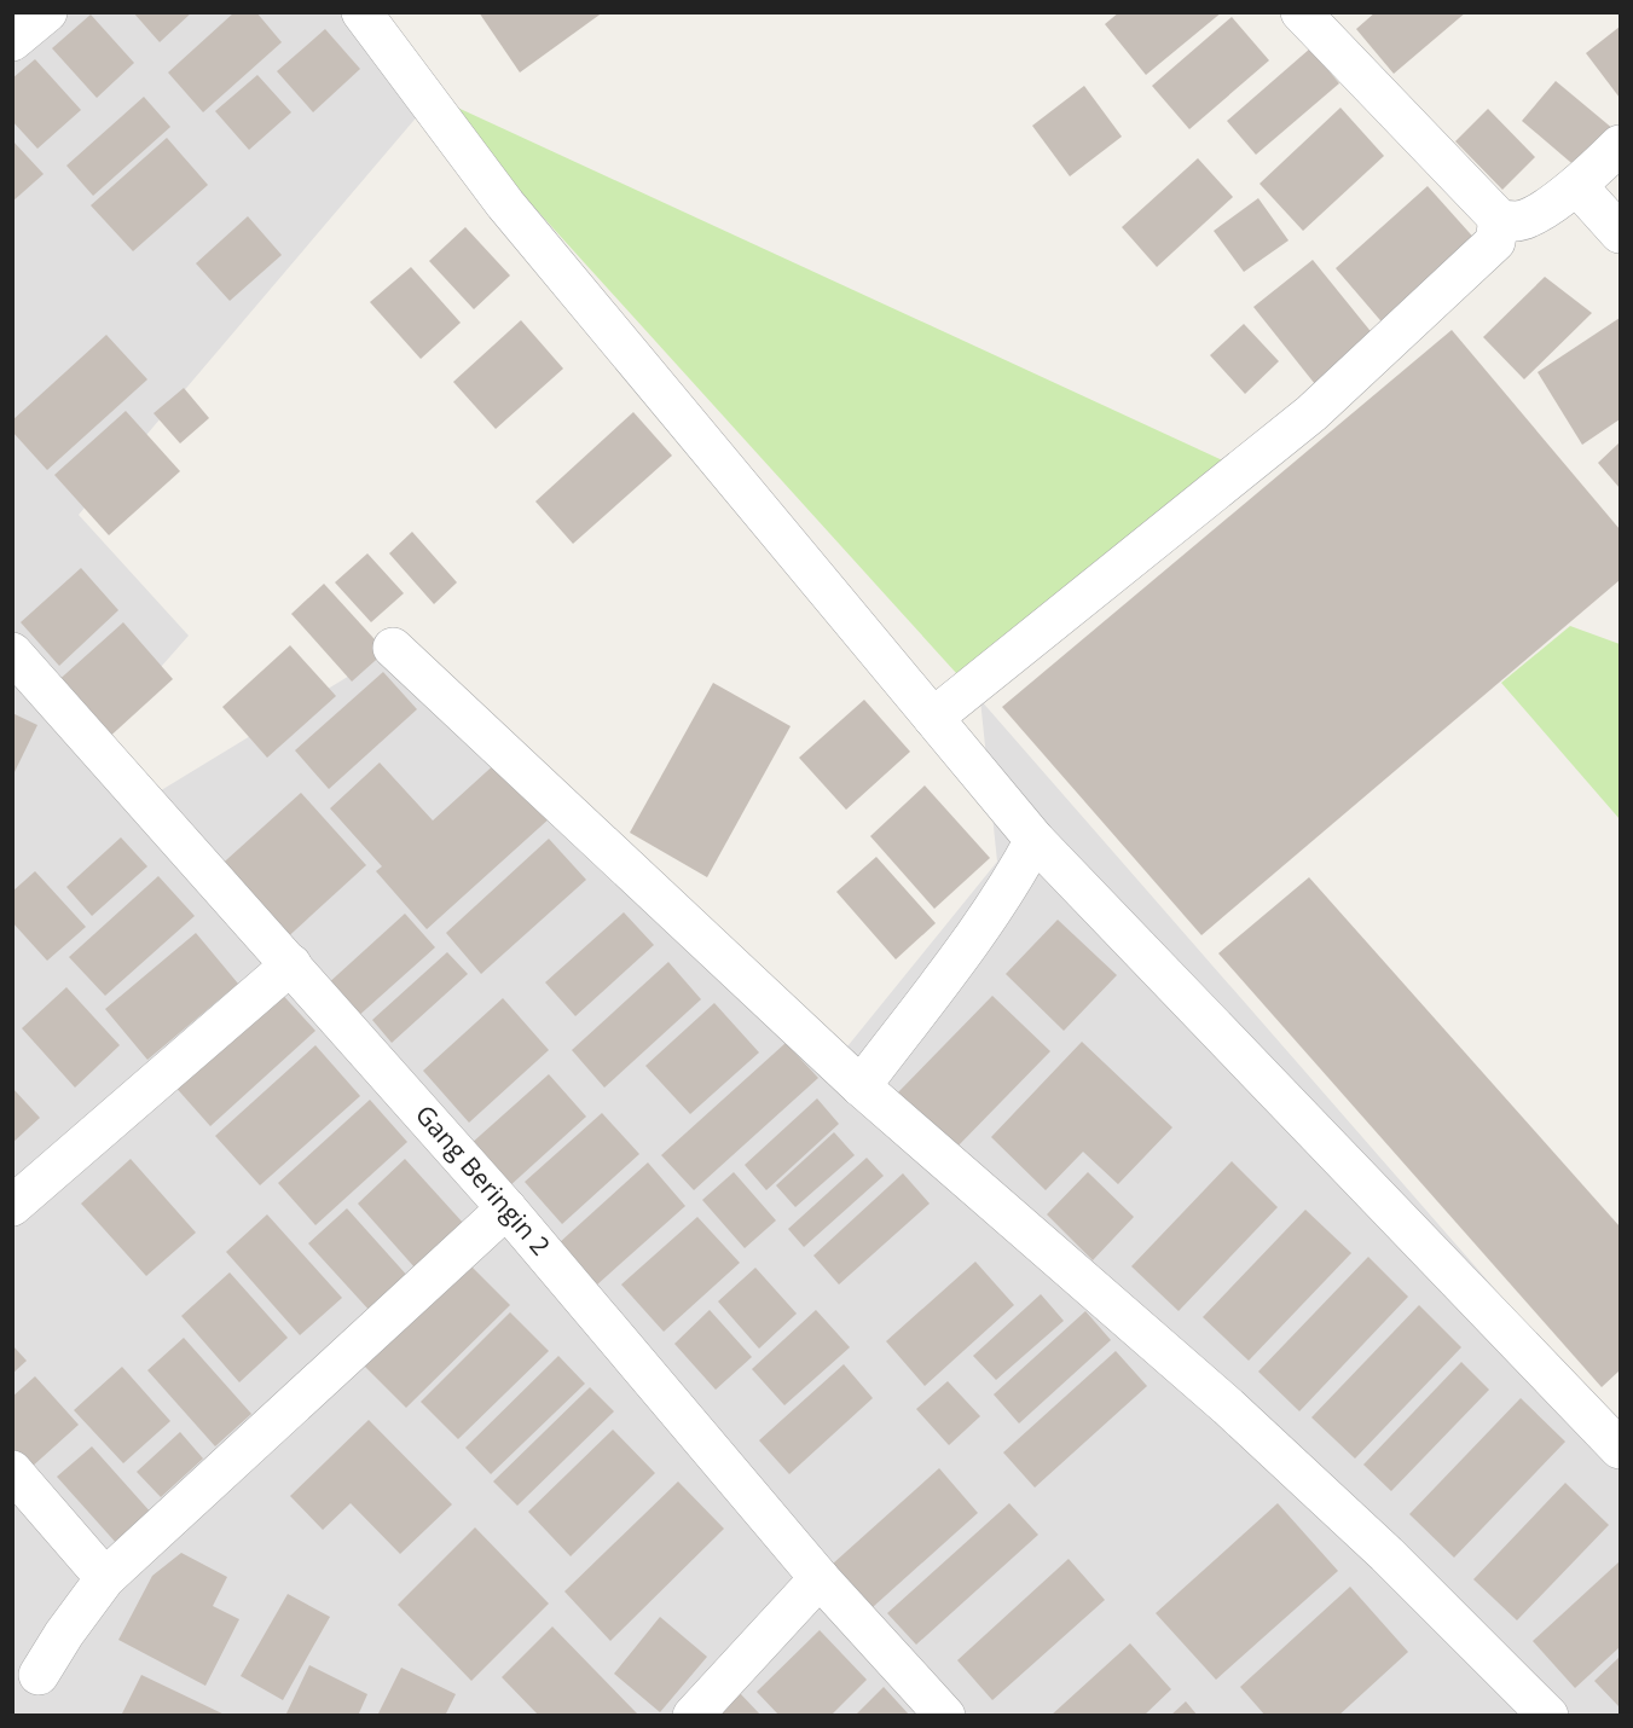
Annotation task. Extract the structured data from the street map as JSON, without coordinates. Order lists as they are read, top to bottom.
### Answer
{
  "streets": {
    "street": ["Gang Beringin 2"]
  }
}
